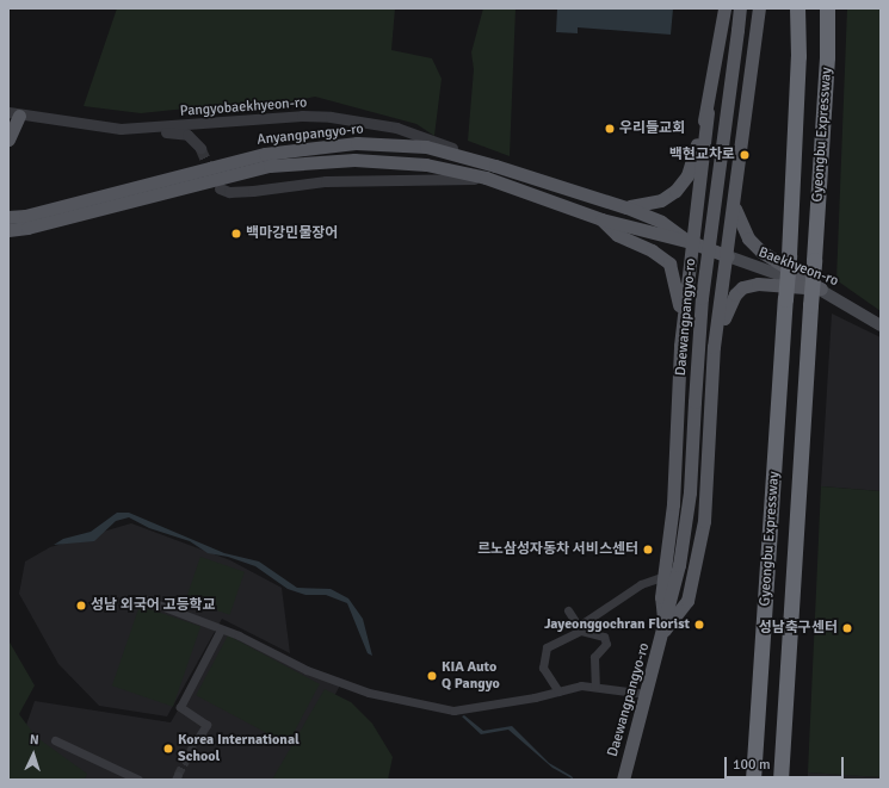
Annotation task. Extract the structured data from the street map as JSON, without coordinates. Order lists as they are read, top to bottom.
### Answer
{
  "streets": {
    "highway": ["Gyeongbu Expressway"],
    "main road": ["Anyangpangyo-ro", "Baekhyeon-ro", "Daewangpangyo-ro"],
    "street": ["Pangyobaekhyeon-ro"]
  },
  "crossings": [
    ["Pangyobaekhyeon-ro", "Anyangpangyo-ro"],
    ["Anyangpangyo-ro", "Baekhyeon-ro"],
    ["Anyangpangyo-ro", "Daewangpangyo-ro"],
    ["Baekhyeon-ro", "Daewangpangyo-ro"]
  ],
  "places": [
    "우리들교회",
    "백현교차로",
    "백마강민물장어",
    "르노삼성자동차 서비스센터",
    "성남 외국어 고등학교",
    "Jayeonggochran Florist",
    "성남축구센터",
    "KIA Auto Q Pangyo",
    "Korea International School"
  ],
  "scale_bar": "100 m",
  "north": "top"
}
